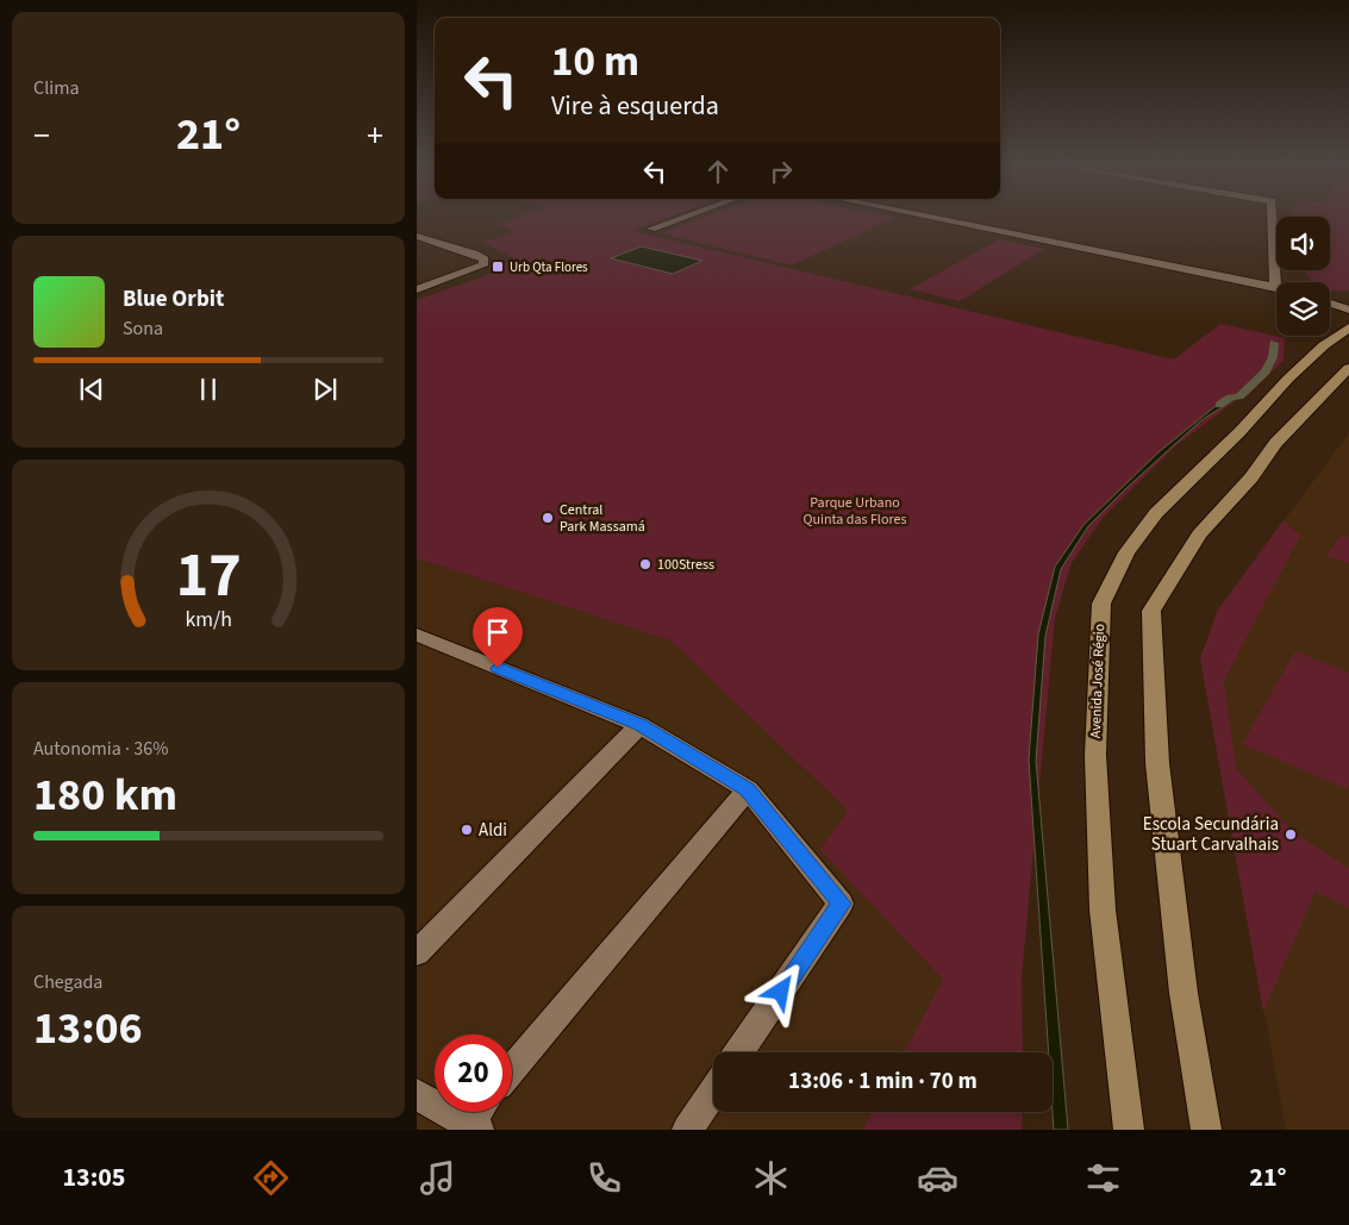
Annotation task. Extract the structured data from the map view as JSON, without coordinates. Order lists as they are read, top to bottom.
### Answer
{
  "streets": {
    "street": ["Avenida José Régio"]
  },
  "parks": ["Parque Urbano Quinta das Flores"],
  "places": {
    "transit": ["Urb Qta Flores"],
    "other": [
      "Central Park Massamá",
      "100Stress",
      "Aldi",
      "Escola Secundária Stuart Carvalhais"
    ]
  },
  "page": {
    "tile": [
      "Clima",
      ["Autonomia · 36%", "180 km"],
      ["Chegada", "13:06"]
    ],
    "turn": ["10 m", "Vire à esquerda"],
    "heat": ["−", "21°", "+"],
    "song": ["Blue Orbit", "Sona"],
    "limit": "20",
    "trip": "13:06 · 1 min · 70 m",
    "tabs": ["13:05", "21°"],
    "gauge": ["17", "km/h"]
  }
}
